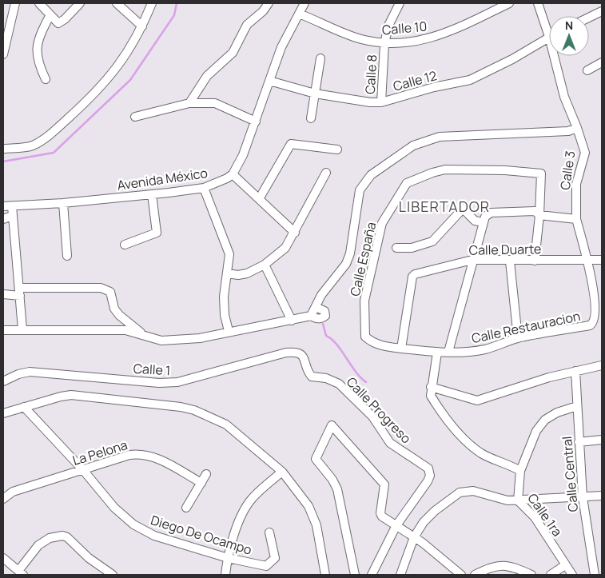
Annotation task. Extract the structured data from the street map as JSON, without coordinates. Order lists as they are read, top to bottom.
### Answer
{
  "streets": {
    "street": [
      "Calle 10",
      "Calle 8",
      "Calle 12",
      "Calle 3",
      "Avenida México",
      "Calle Duarte",
      "Calle España",
      "Calle Restauracion",
      "Calle 1",
      "Calle Progreso",
      "La Pelona",
      "Calle Central",
      "Calle 1ra",
      "Diego De Ocampo"
    ]
  },
  "crossings": [
    ["Calle 10", "Calle 8"],
    ["Calle 8", "Calle 12"],
    ["Calle 12", "Calle 3"],
    ["Calle 3", "Calle Duarte"],
    ["Calle 3", "Calle Restauracion"],
    ["Calle Duarte", "Calle España"],
    ["Calle España", "Calle Restauracion"],
    ["Calle 1", "Calle Progreso"],
    ["La Pelona", "Diego De Ocampo"],
    ["Calle Central", "Calle 1ra"]
  ],
  "districts": ["LIBERTADOR"],
  "north": "top"
}
